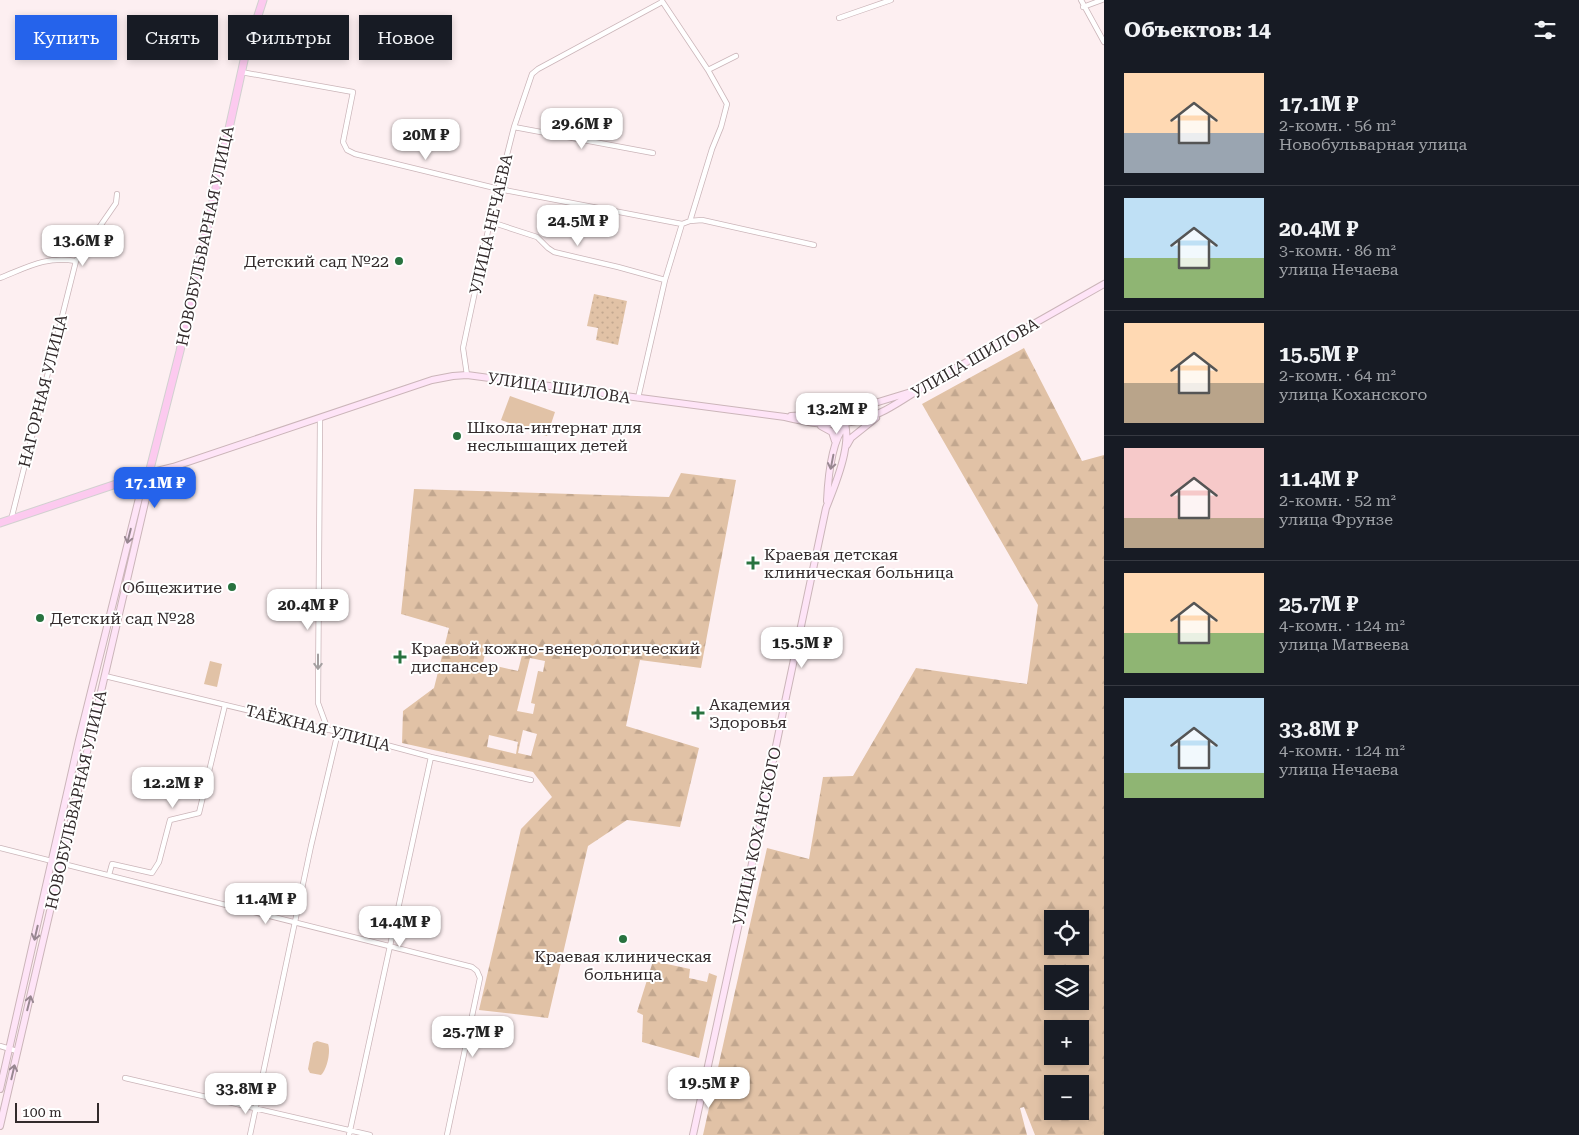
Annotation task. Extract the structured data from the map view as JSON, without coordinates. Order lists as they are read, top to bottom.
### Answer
{
  "streets": {
    "main road": ["НОВОБУЛЬВАРНАЯ УЛИЦА", "УЛИЦА ШИЛОВА", "УЛИЦА КОХАНСКОГО"],
    "street": ["УЛИЦА НЕЧАЕВА", "НАГОРНАЯ УЛИЦА", "ТАЁЖНАЯ УЛИЦА"]
  },
  "crossings": [
    ["УЛИЦА НЕЧАЕВА", "УЛИЦА ШИЛОВА"],
    ["НОВОБУЛЬВАРНАЯ УЛИЦА", "УЛИЦА ШИЛОВА"],
    ["НОВОБУЛЬВАРНАЯ УЛИЦА", "ТАЁЖНАЯ УЛИЦА"],
    ["УЛИЦА ШИЛОВА", "НАГОРНАЯ УЛИЦА"]
  ],
  "places": {
    "other": [
      "Детский сад №22",
      "Школа-интернат для неслышащих детей",
      "Общежитие",
      "Детский сад №28",
      "Краевая клиническая больница"
    ],
    "health": ["Краевая детская клиническая больница", "Краевой кожно-венерологический диспансер", "Академия Здоровья"]
  },
  "scale_bar": "100 m",
  "page": {
    "heading": "Объектов: 14",
    "chip": [
      "Купить",
      "Снять",
      "Фильтры",
      "Новое"
    ],
    "list": [
      {
        "name": "17.1M ₽",
        "note": "2-комн. · 56 m² · Новобульварная улица"
      },
      {
        "name": "20.4M ₽",
        "note": "3-комн. · 86 m² · улица Нечаева"
      },
      {
        "name": "15.5M ₽",
        "note": "2-комн. · 64 m² · улица Коханского"
      },
      {
        "name": "11.4M ₽",
        "note": "2-комн. · 52 m² · улица Фрунзе"
      },
      {
        "name": "25.7M ₽",
        "note": "4-комн. · 124 m² · улица Матвеева"
      },
      {
        "name": "33.8M ₽",
        "note": "4-комн. · 124 m² · улица Нечаева"
      }
    ],
    "price": [
      "29.6M ₽",
      "20M ₽",
      "24.5M ₽",
      "13.6M ₽",
      "13.2M ₽",
      "17.1M ₽",
      "20.4M ₽",
      "15.5M ₽",
      "12.2M ₽",
      "11.4M ₽",
      "14.4M ₽",
      "25.7M ₽",
      "19.5M ₽",
      "33.8M ₽"
    ],
    "map_buttons": ["+", "−"],
    "scale": "100 m"
  }
}
